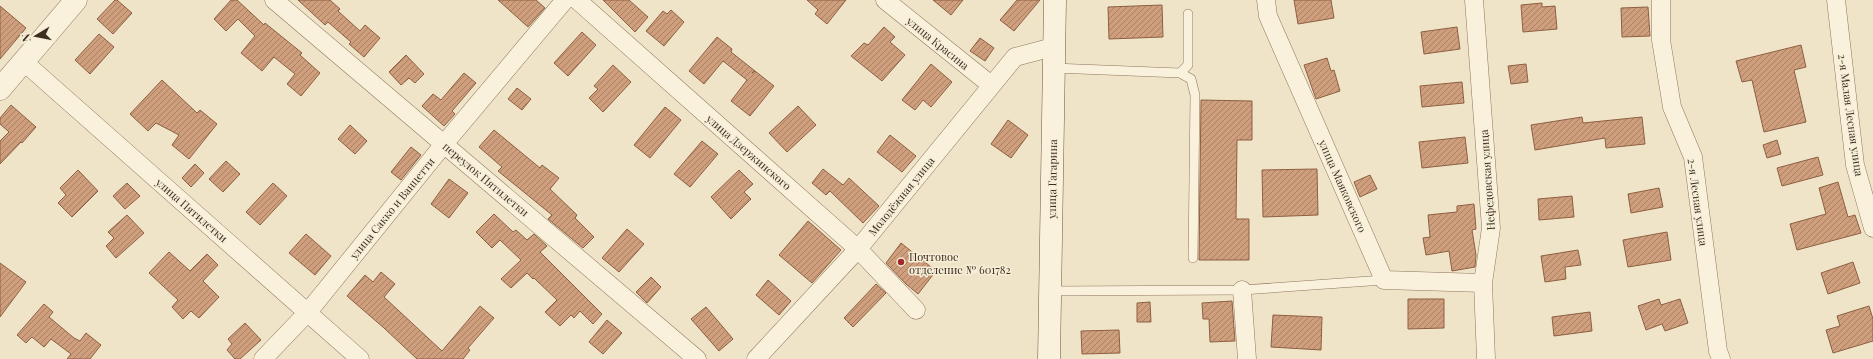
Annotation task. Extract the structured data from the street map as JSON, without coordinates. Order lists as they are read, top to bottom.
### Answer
{
  "streets": {
    "main road": ["улица Гагарина"],
    "street": [
      "улица Красина",
      "2-я Малая Лесная улица",
      "улица Дзержинского",
      "переулок Пятилетки",
      "Нефедовская улица",
      "улица Маяковского",
      "Молодёжная улица",
      "2-я Лесная улица",
      "улица Сакко и Ванцетти",
      "улица Пятилетки"
    ]
  },
  "crossings": [
    ["улица Красина", "Молодёжная улица"],
    ["улица Дзержинского", "Молодёжная улица"],
    ["переулок Пятилетки", "улица Сакко и Ванцетти"],
    ["улица Гагарина", "Молодёжная улица"],
    ["улица Сакко и Ванцетти", "улица Пятилетки"]
  ],
  "places": ["Почтовое отделение № 601782"],
  "north": "left"
}
